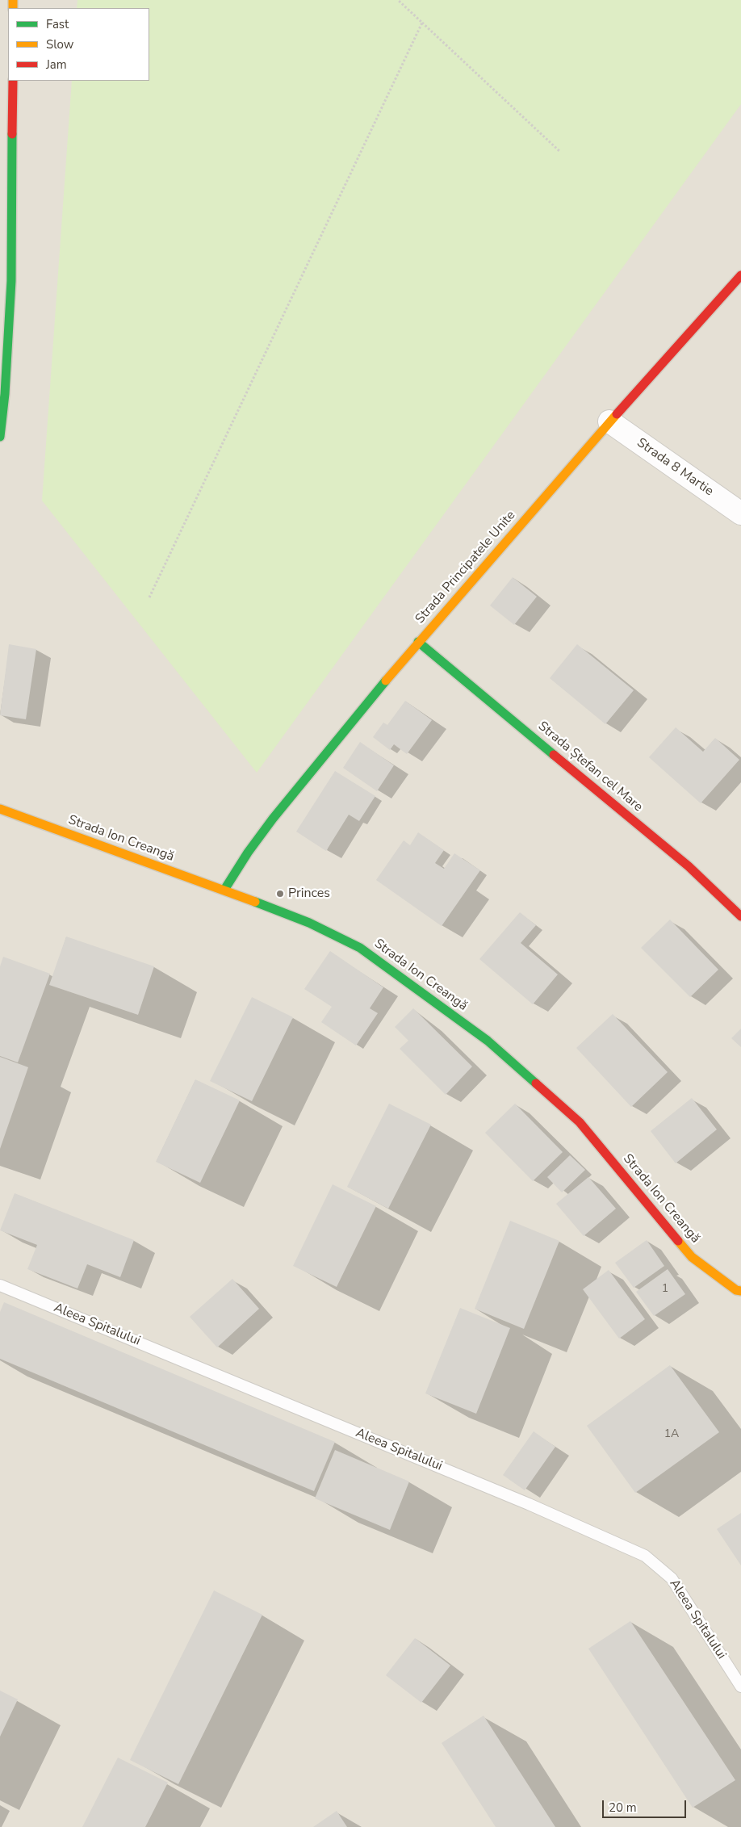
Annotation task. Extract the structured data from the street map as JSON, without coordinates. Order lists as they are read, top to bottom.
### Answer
{
  "streets": {
    "street": [
      "Strada 8 Martie",
      "Strada Principatele Unite",
      "Strada Ștefan cel Mare",
      "Strada Ion Creangă"
    ],
    "lane": ["Aleea Spitalului"]
  },
  "crossings": [
    ["Strada 8 Martie", "Strada Principatele Unite"],
    ["Strada Principatele Unite", "Strada Ștefan cel Mare"],
    ["Strada Principatele Unite", "Strada Ion Creangă"]
  ],
  "places": ["Princes"],
  "house_numbers": ["1", "1A"],
  "legend": ["Fast", "Slow", "Jam"],
  "scale_bar": "20 m"
}
